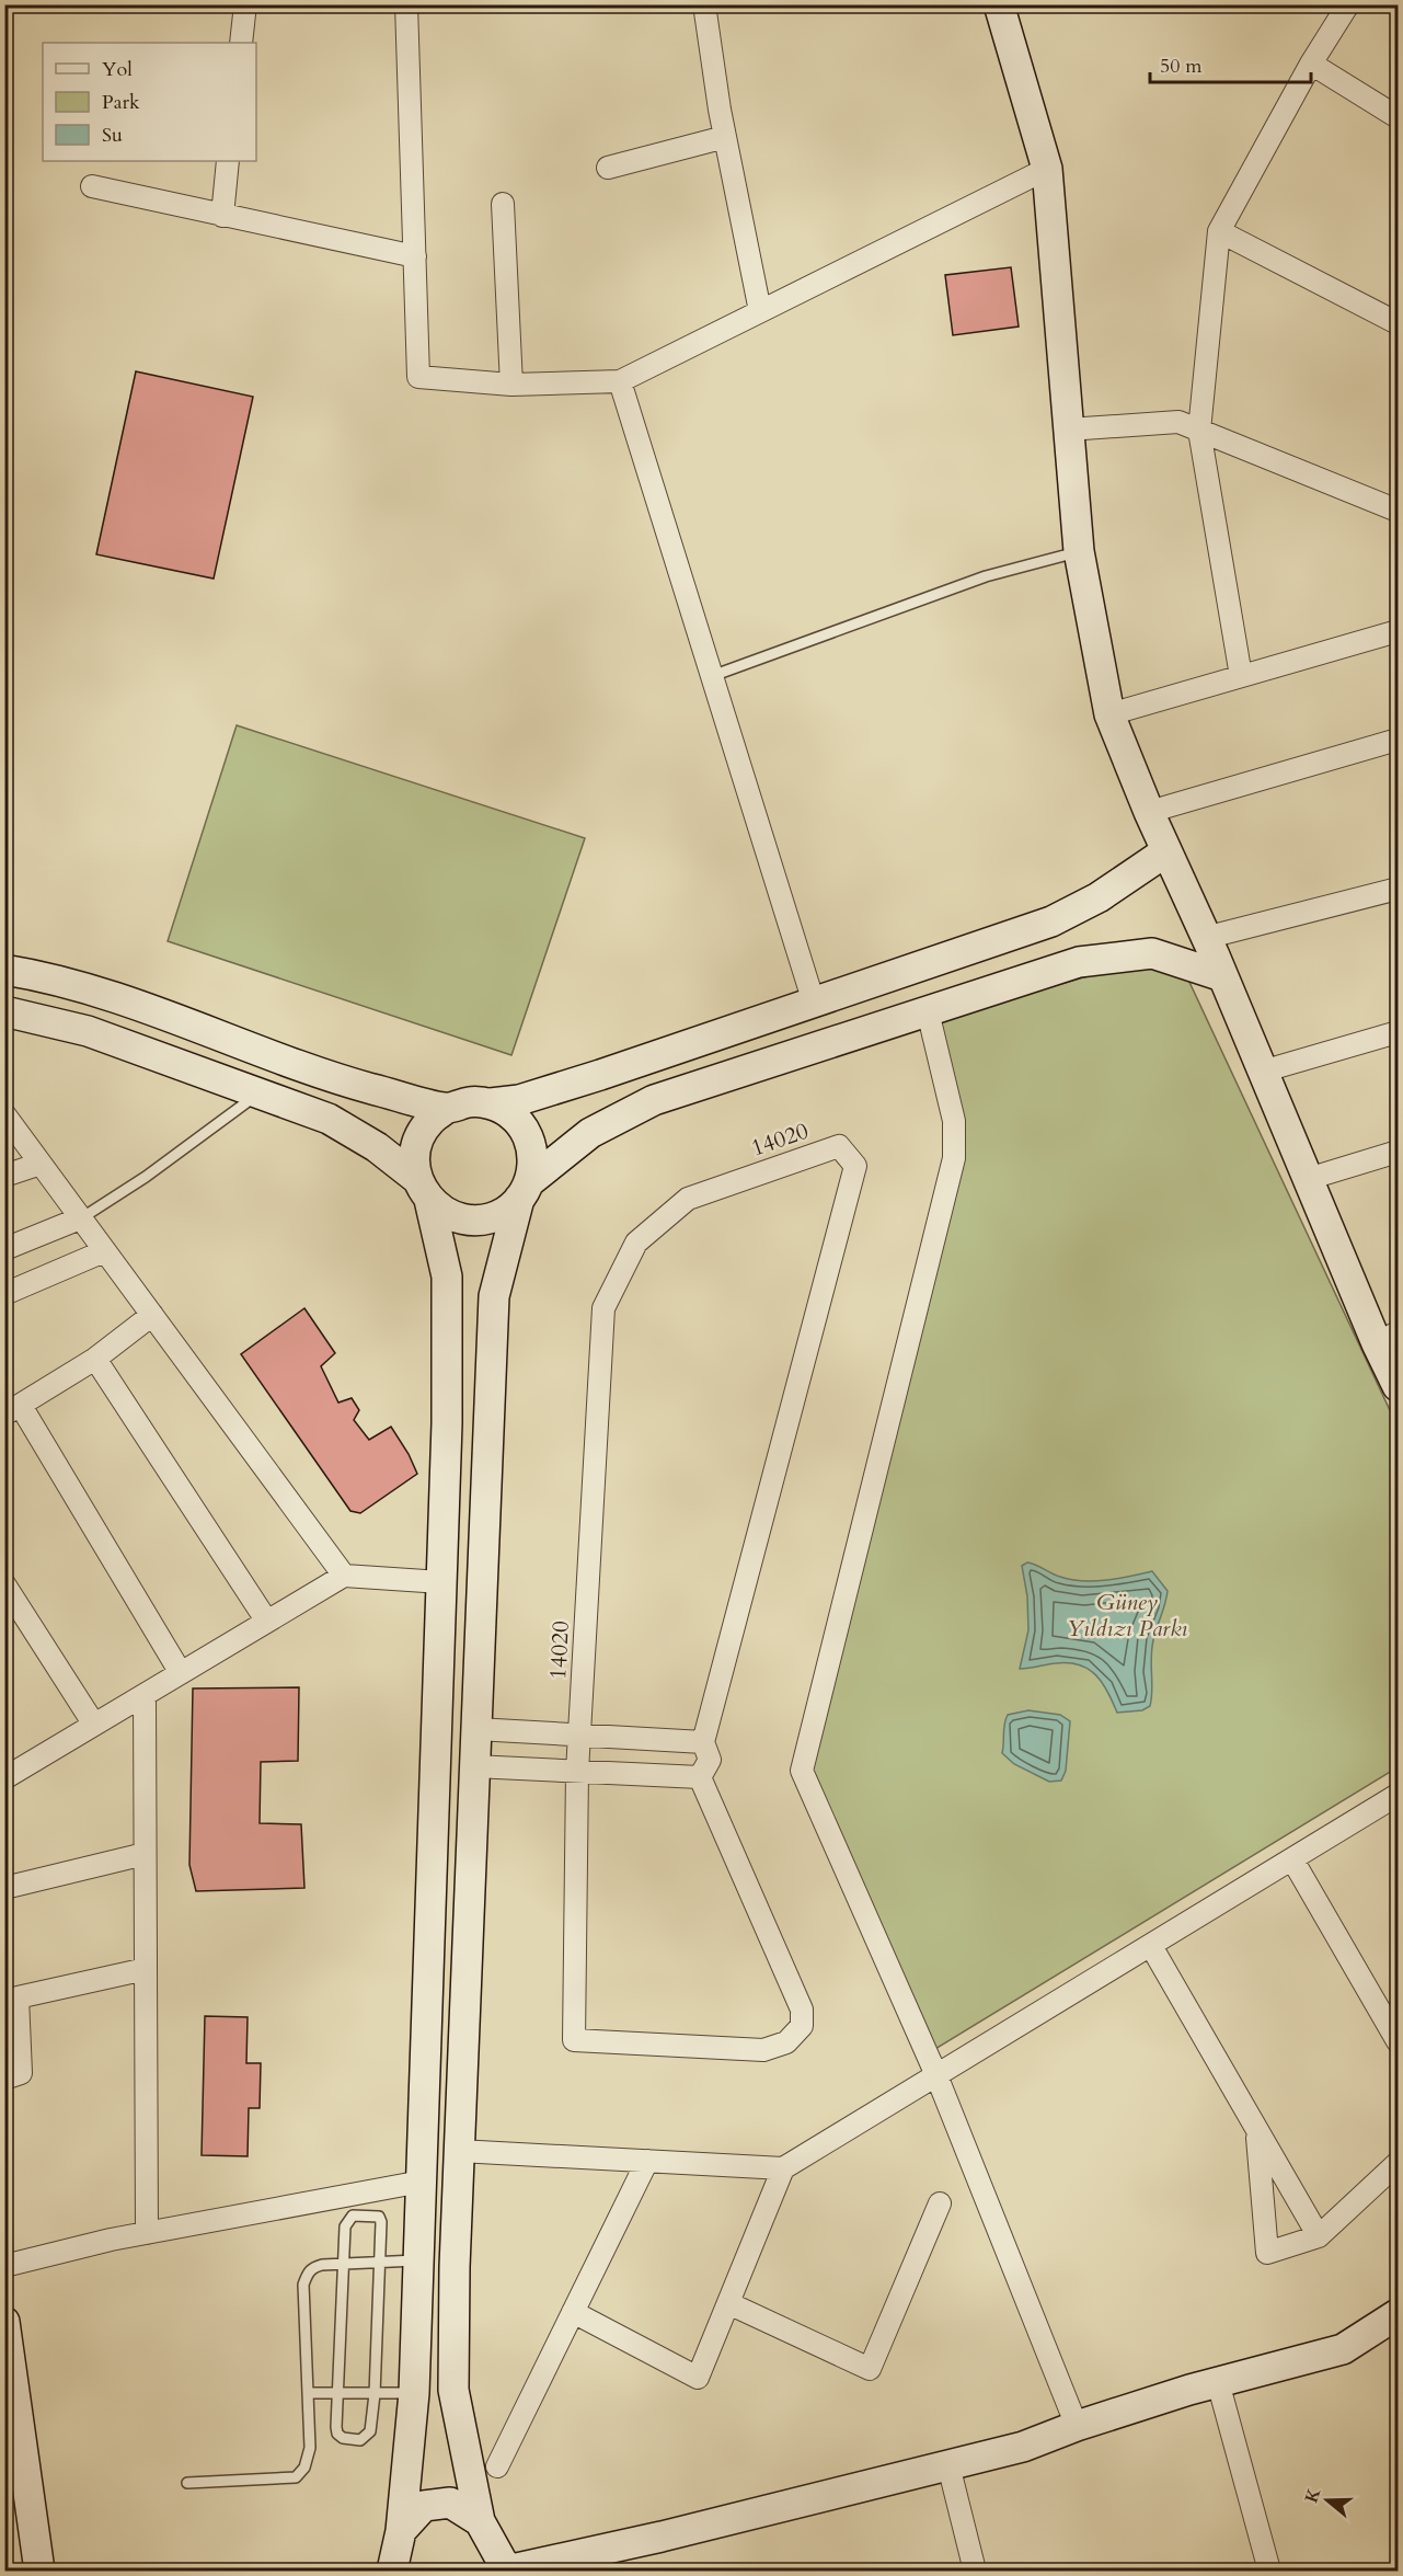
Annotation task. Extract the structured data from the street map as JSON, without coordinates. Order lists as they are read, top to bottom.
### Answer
{
  "streets": {
    "street": ["14020"]
  },
  "parks": ["Güney Yıldızı Parkı"],
  "legend": ["Yol", "Park", "Su"],
  "scale_bar": "50 m",
  "north": "left"
}
